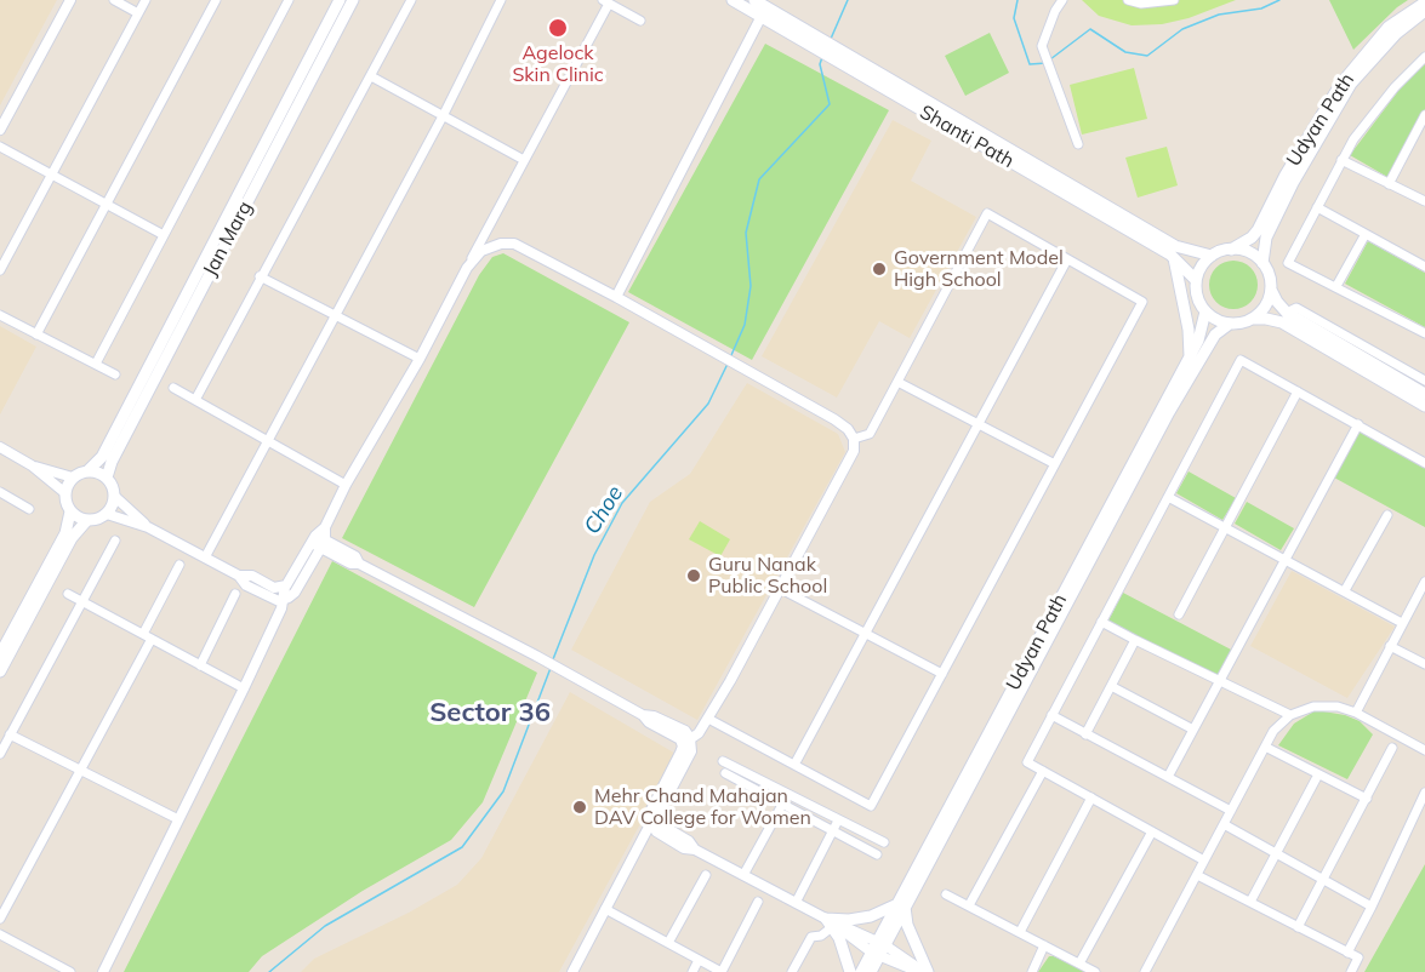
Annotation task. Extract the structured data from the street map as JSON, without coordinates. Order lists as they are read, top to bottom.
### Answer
{
  "streets": {
    "main road": ["Udyan Path", "Shanti Path", "Jan Marg"]
  },
  "crossings": [
    ["Udyan Path", "Shanti Path"]
  ],
  "districts": ["Sector 36"],
  "water": ["Choe"],
  "places": [
    "Agelock Skin Clinic",
    "Government Model High School",
    "Guru Nanak Public School",
    "Mehr Chand Mahajan DAV College for Women"
  ]
}
